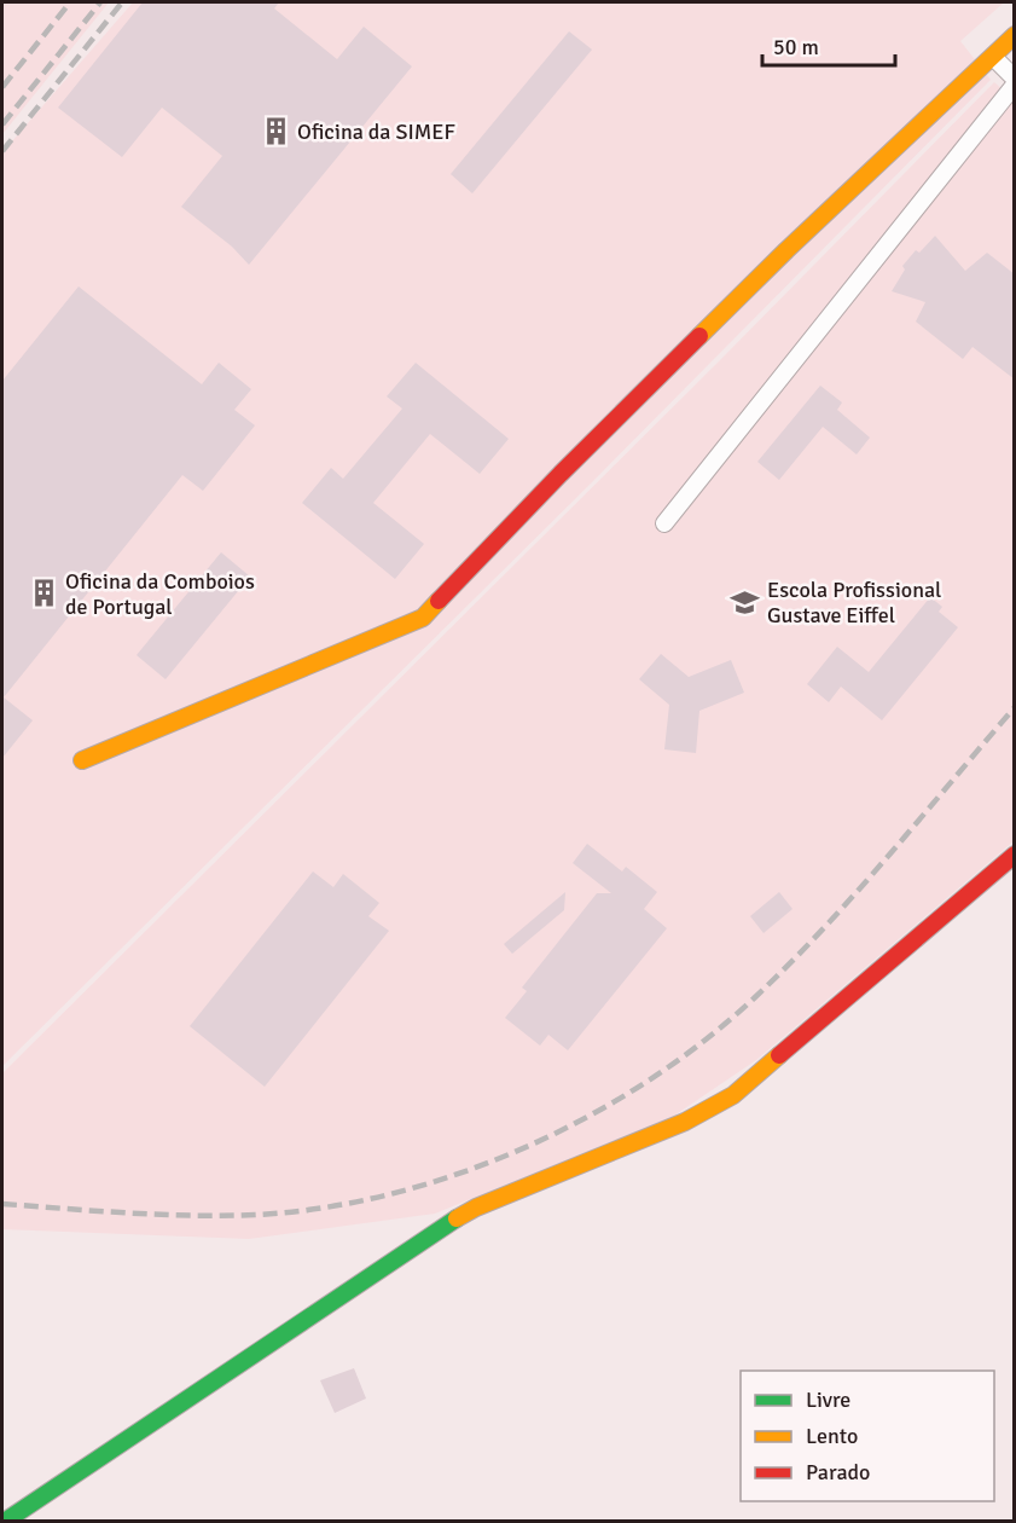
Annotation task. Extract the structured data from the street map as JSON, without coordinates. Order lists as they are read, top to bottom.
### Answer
{
  "places": {
    "building": ["Oficina da SIMEF", "Oficina da Comboios de Portugal"],
    "school or university": ["Escola Profissional Gustave Eiffel"]
  },
  "legend": ["Livre", "Lento", "Parado"],
  "scale_bar": "50 m"
}
